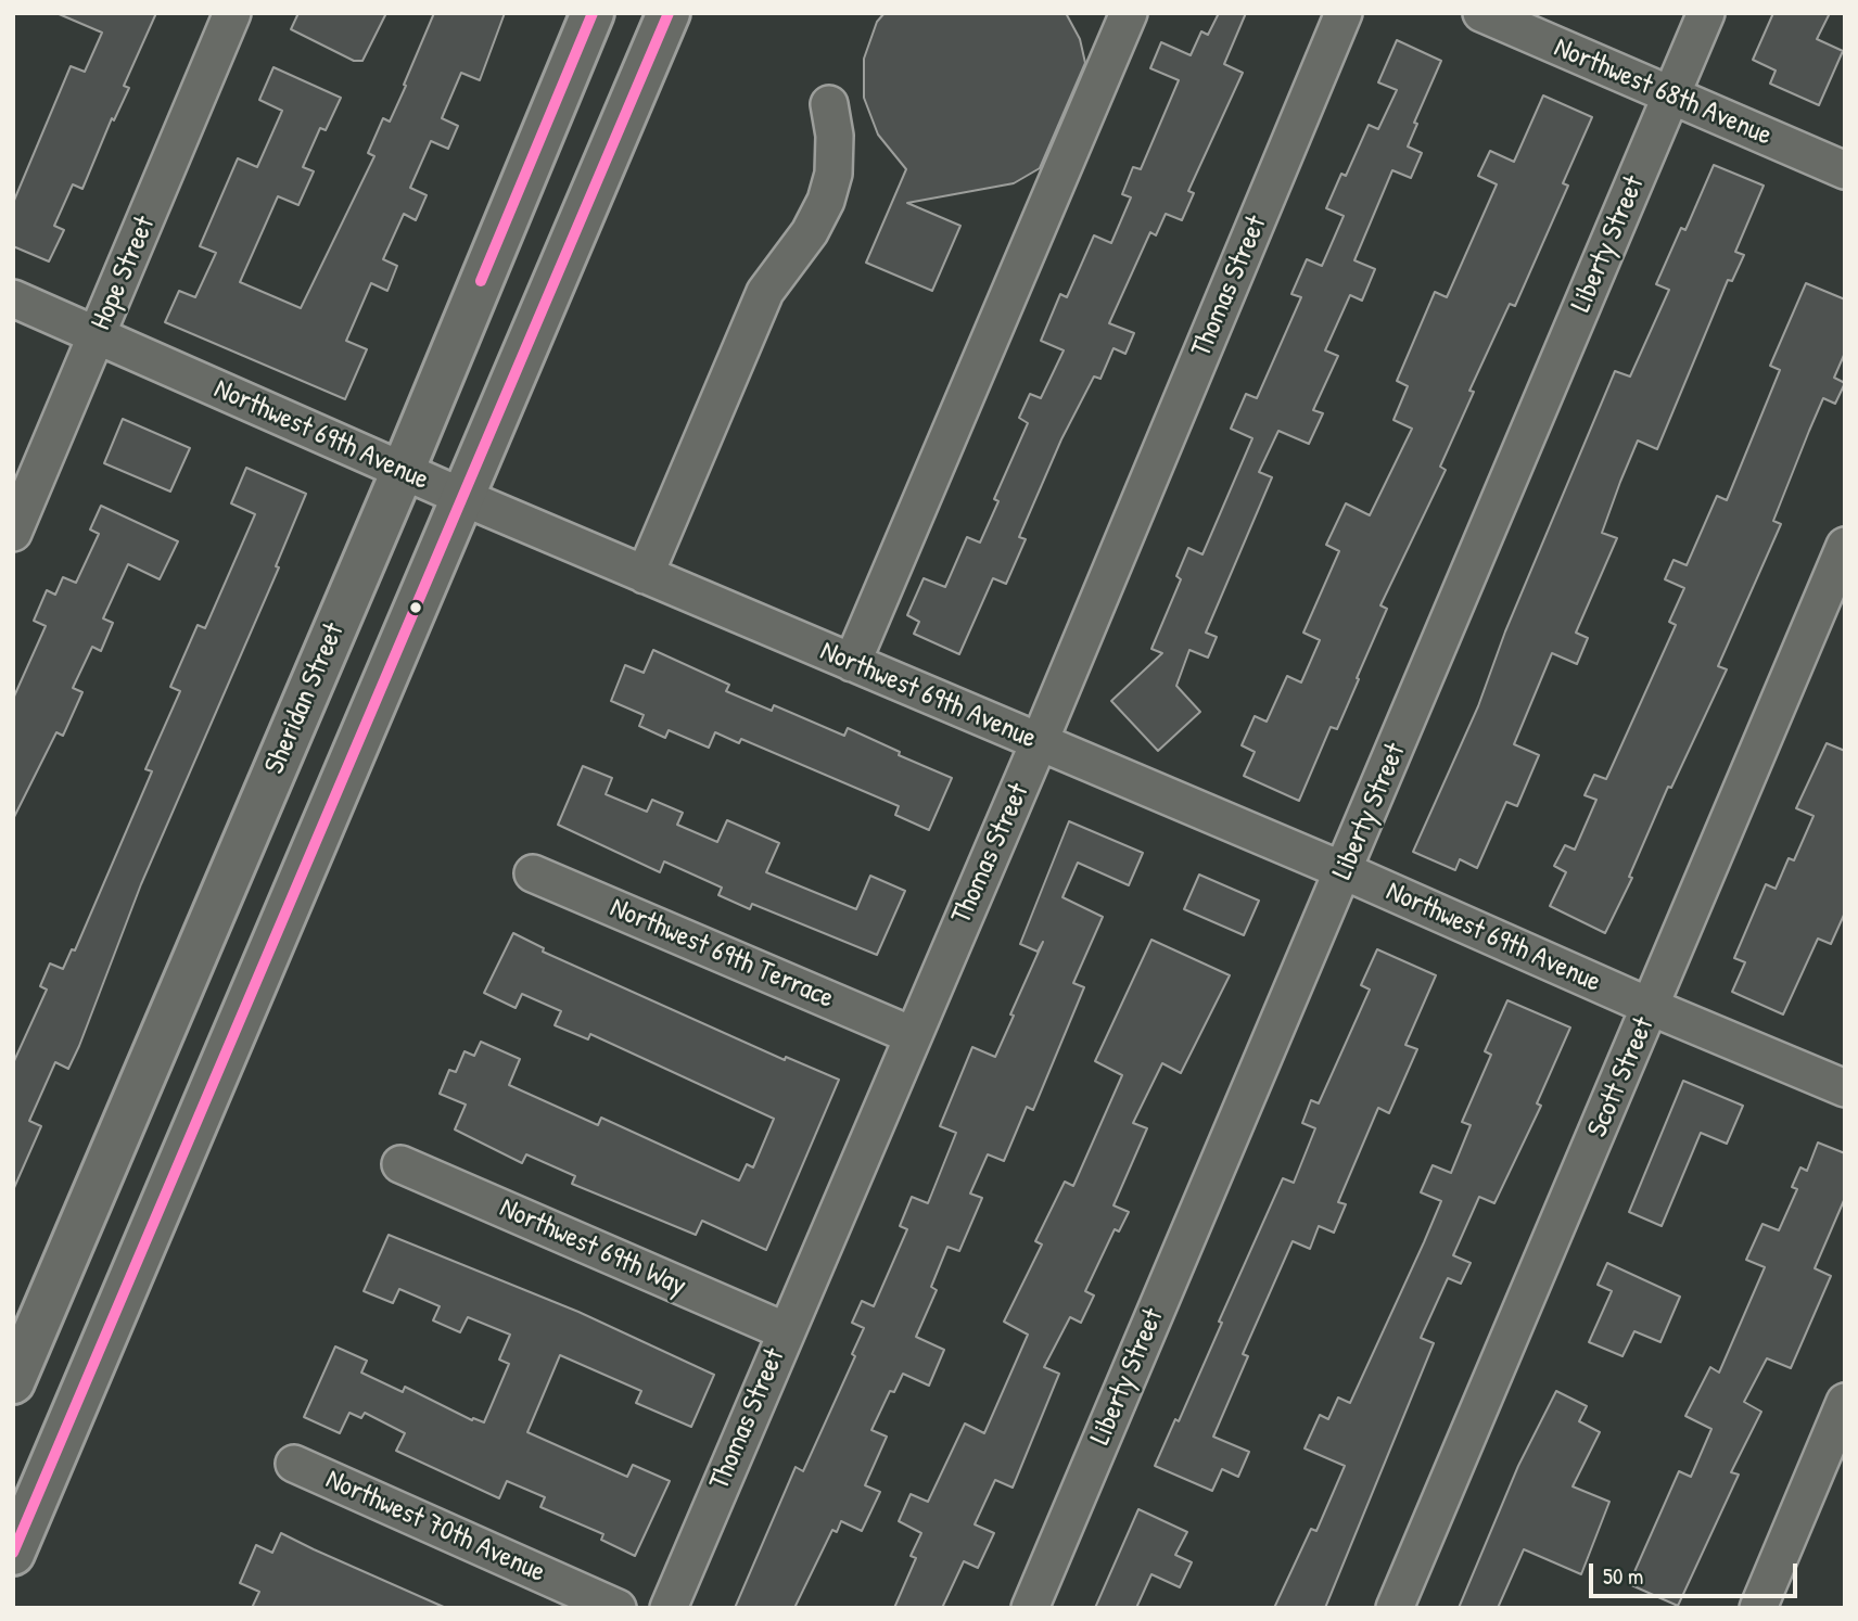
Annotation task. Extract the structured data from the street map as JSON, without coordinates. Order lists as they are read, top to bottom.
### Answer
{
  "streets": {
    "main road": ["Sheridan Street"],
    "street": [
      "Northwest 68th Avenue",
      "Liberty Street",
      "Hope Street",
      "Thomas Street",
      "Northwest 69th Avenue",
      "Northwest 69th Terrace",
      "Scott Street",
      "Northwest 69th Way",
      "Northwest 70th Avenue"
    ]
  },
  "crossings": [
    ["Northwest 68th Avenue", "Liberty Street"],
    ["Liberty Street", "Northwest 69th Avenue"],
    ["Hope Street", "Northwest 69th Avenue"],
    ["Thomas Street", "Northwest 69th Avenue"],
    ["Thomas Street", "Northwest 69th Terrace"],
    ["Thomas Street", "Northwest 69th Way"],
    ["Northwest 69th Avenue", "Sheridan Street"],
    ["Northwest 69th Avenue", "Scott Street"]
  ],
  "scale_bar": "50 m"
}
